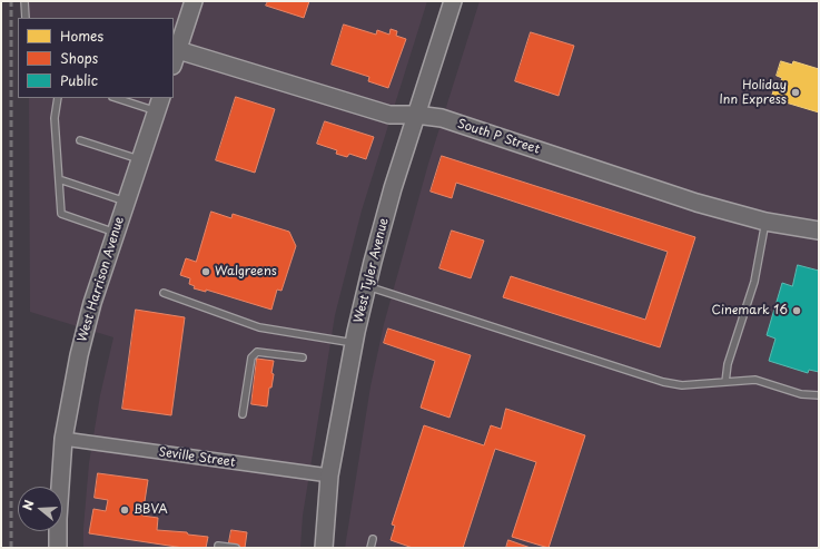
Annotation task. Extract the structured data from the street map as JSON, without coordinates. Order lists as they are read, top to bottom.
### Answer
{
  "streets": {
    "main road": ["South P Street", "West Tyler Avenue", "West Harrison Avenue"],
    "street": ["Seville Street"]
  },
  "crossings": [
    ["South P Street", "West Tyler Avenue"],
    ["West Tyler Avenue", "Seville Street"],
    ["West Harrison Avenue", "Seville Street"]
  ],
  "places": [
    "Holiday Inn Express",
    "Walgreens",
    "Cinemark 16",
    "BBVA"
  ],
  "legend": ["Homes", "Shops", "Public"],
  "north": "left"
}
